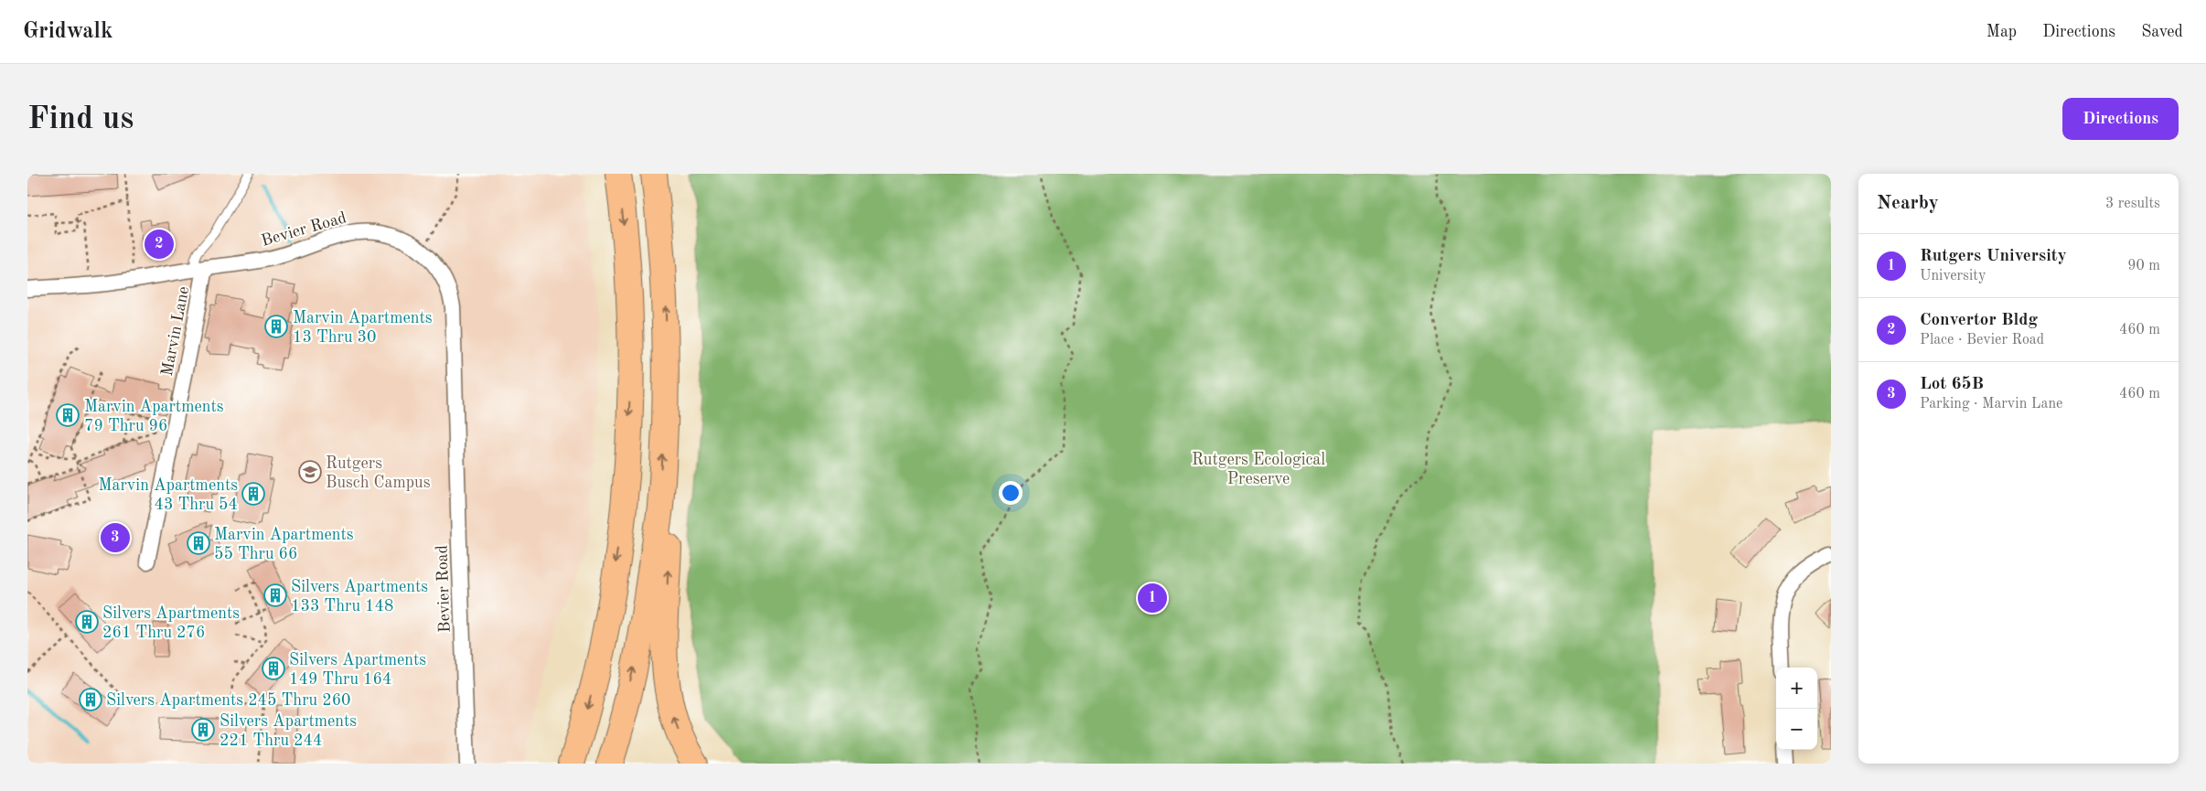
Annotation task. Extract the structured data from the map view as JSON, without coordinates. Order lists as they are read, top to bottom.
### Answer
{
  "streets": {
    "street": ["Bevier Road", "Marvin Lane"]
  },
  "crossings": [
    ["Bevier Road", "Marvin Lane"]
  ],
  "parks": ["Rutgers Ecological Preserve"],
  "places": {
    "building": [
      "Marvin Apartments 13 Thru 30",
      "Marvin Apartments 79 Thru 96",
      "Marvin Apartments 43 Thru 54",
      "Marvin Apartments 55 Thru 66",
      "Silvers Apartments 133 Thru 148",
      "Silvers Apartments 261 Thru 276",
      "Silvers Apartments 149 Thru 164",
      "Silvers Apartments 245 Thru 260",
      "Silvers Apartments 221 Thru 244"
    ],
    "school or university": ["Rutgers Busch Campus"]
  },
  "page": {
    "header": "Gridwalk",
    "nav": ["Map", "Directions", "Saved"],
    "buttons": "Directions",
    "title": "Find us",
    "heading": ["Nearby", "3 results"],
    "pins": ["2", "3", "1"],
    "list": [
      {
        "mark": "1",
        "name": "Rutgers University",
        "note": "University",
        "value": "90 m"
      },
      {
        "mark": "2",
        "name": "Convertor Bldg",
        "note": "Place · Bevier Road",
        "value": "460 m"
      },
      {
        "mark": "3",
        "name": "Lot 65B",
        "note": "Parking · Marvin Lane",
        "value": "460 m"
      }
    ],
    "map_buttons": ["+", "−"]
  }
}
